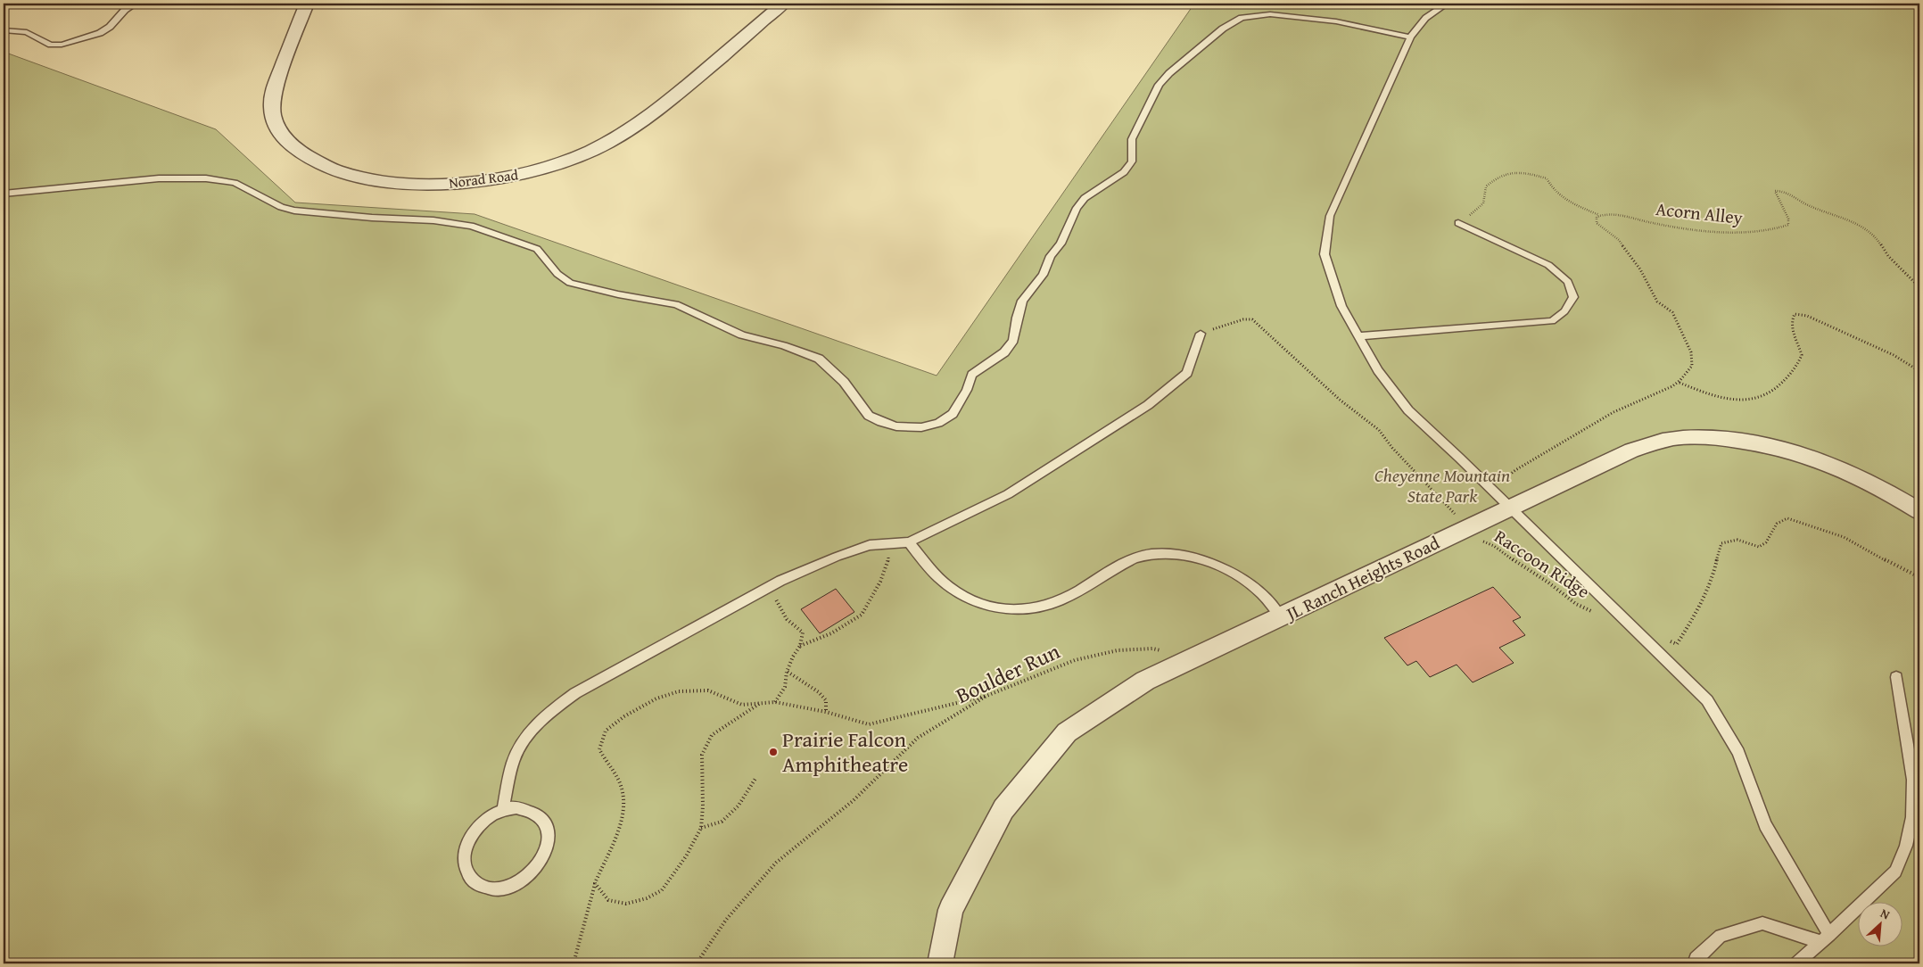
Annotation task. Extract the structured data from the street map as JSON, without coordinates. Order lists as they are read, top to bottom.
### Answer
{
  "streets": {
    "street": ["Norad Road", "JL Ranch Heights Road"],
    "path": ["Acorn Alley", "Raccoon Ridge", "Boulder Run"]
  },
  "crossings": [
    ["Raccoon Ridge", "JL Ranch Heights Road"],
    ["JL Ranch Heights Road", "Boulder Run"]
  ],
  "parks": ["Cheyenne Mountain State Park"],
  "places": ["Prairie Falcon Amphitheatre"],
  "north": "top right"
}
